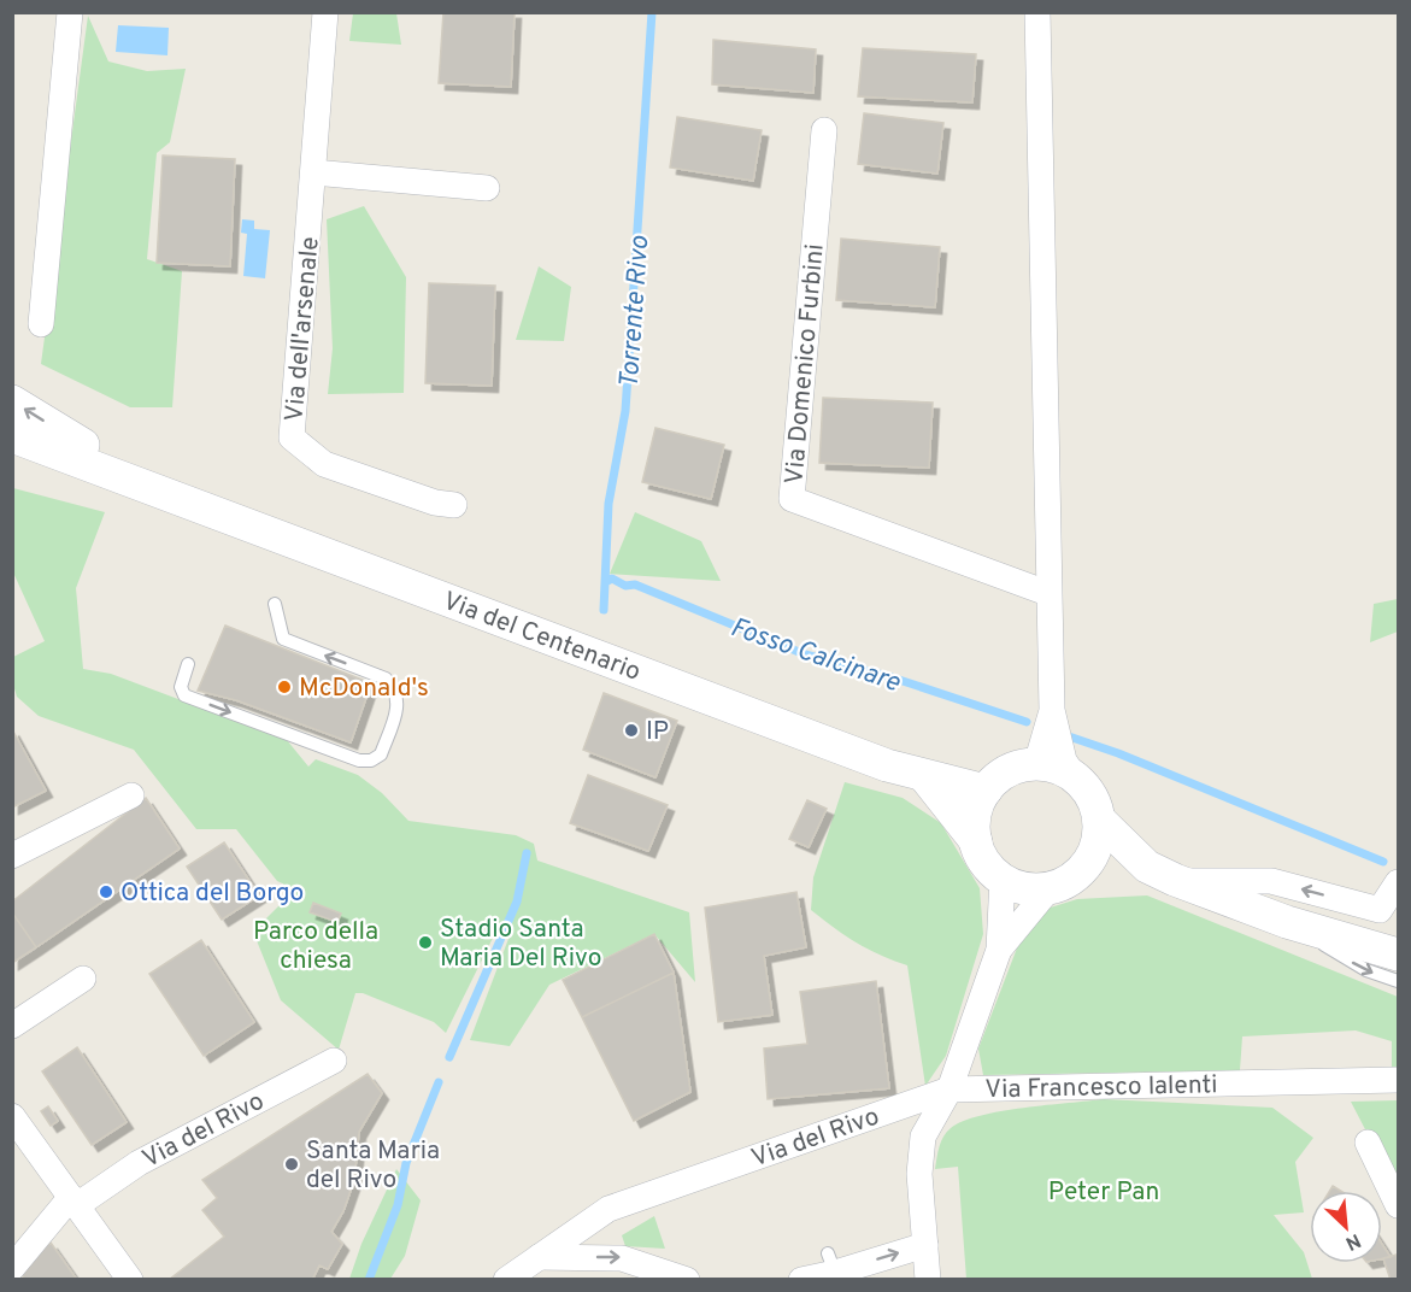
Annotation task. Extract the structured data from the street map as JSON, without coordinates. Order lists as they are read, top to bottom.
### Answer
{
  "streets": {
    "street": [
      "Via dell'arsenale",
      "Via Domenico Furbini",
      "Via del Centenario",
      "Via Francesco Ialenti",
      "Via del Rivo"
    ]
  },
  "crossings": [
    ["Via Francesco Ialenti", "Via del Rivo"]
  ],
  "water": ["Torrente Rivo", "Fosso Calcinare"],
  "parks": ["Parco della chiesa", "Peter Pan"],
  "places": [
    "McDonald's",
    "IP",
    "Ottica del Borgo",
    "Stadio Santa Maria Del Rivo",
    "Santa Maria del Rivo"
  ],
  "north": "bottom right"
}
